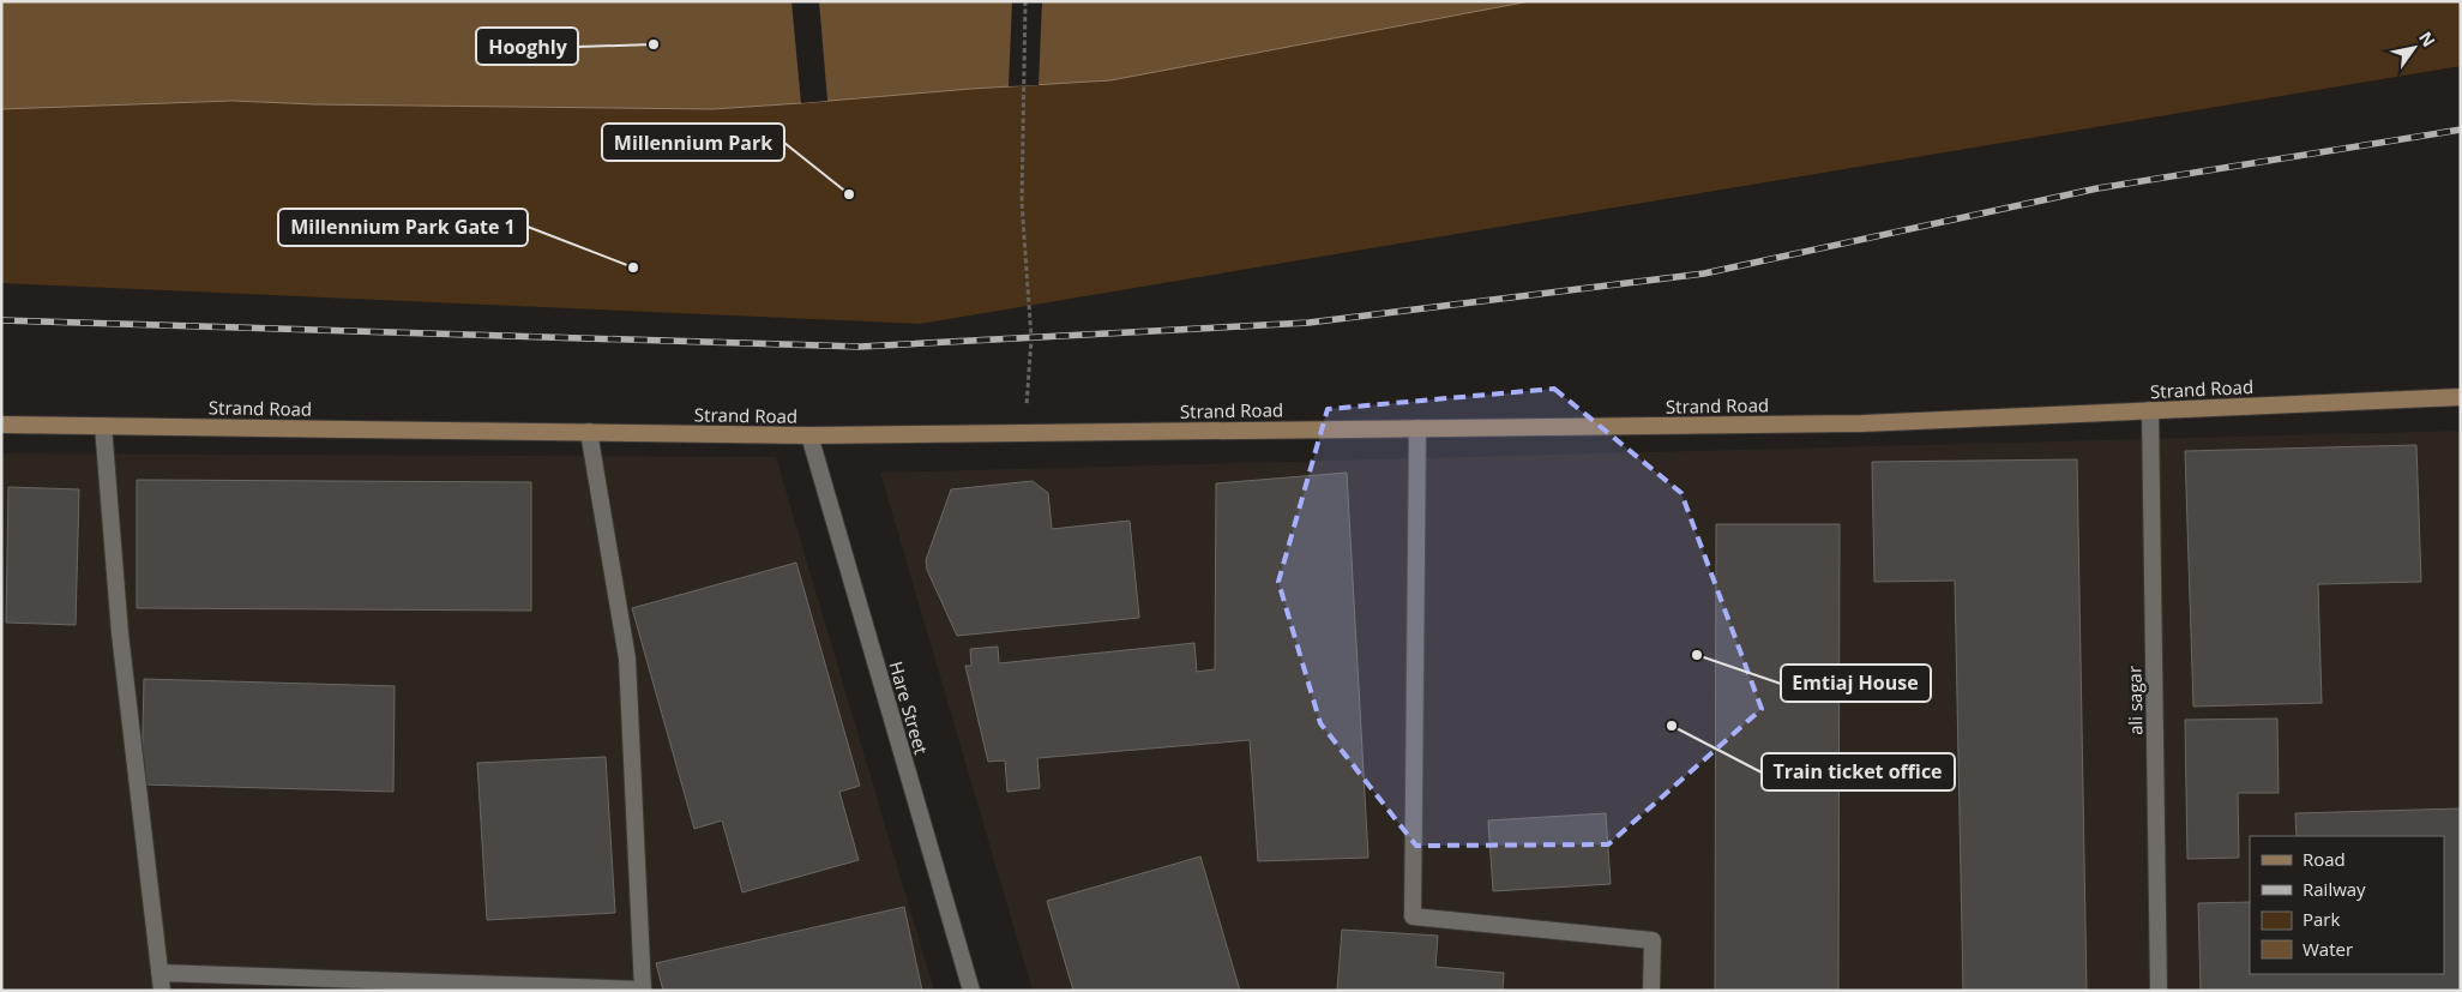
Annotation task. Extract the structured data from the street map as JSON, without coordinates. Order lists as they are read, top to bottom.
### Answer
{
  "streets": {
    "main road": ["Strand Road"],
    "street": ["ali sagar", "Hare Street"]
  },
  "crossings": [
    ["Strand Road", "ali sagar"],
    ["Strand Road", "Hare Street"]
  ],
  "places": [
    "Hooghly",
    "Millennium Park",
    "Millennium Park Gate 1",
    "Emtiaj House",
    "Train ticket office"
  ],
  "legend": [
    "Road",
    "Railway",
    "Park",
    "Water"
  ],
  "north": "top right"
}
